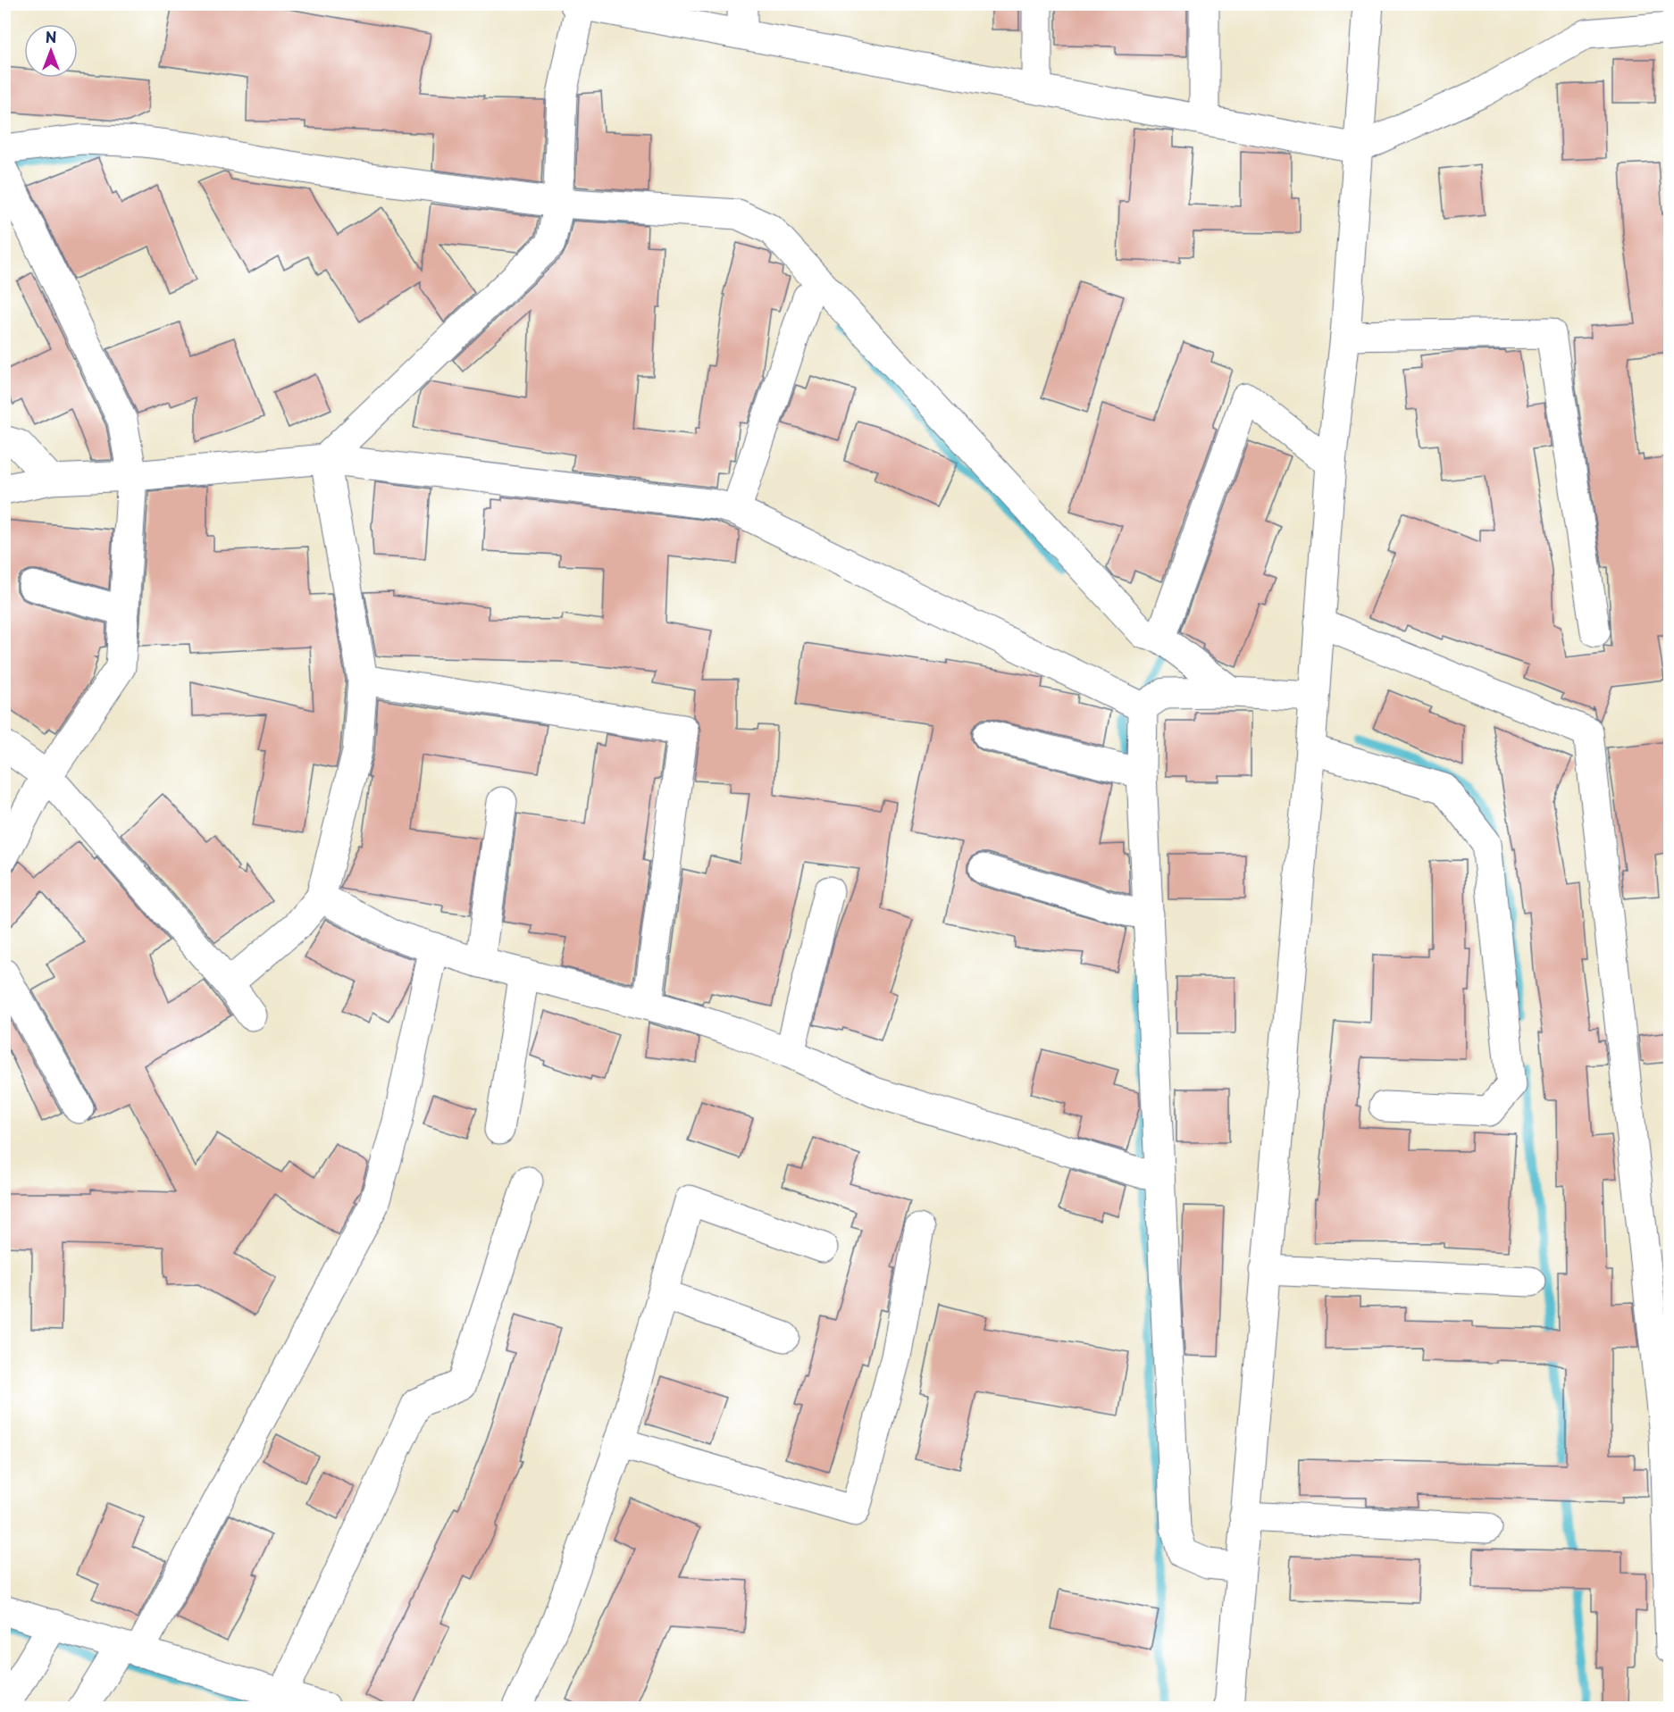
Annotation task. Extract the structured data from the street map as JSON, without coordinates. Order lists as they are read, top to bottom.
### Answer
{
  "north": "top"
}
